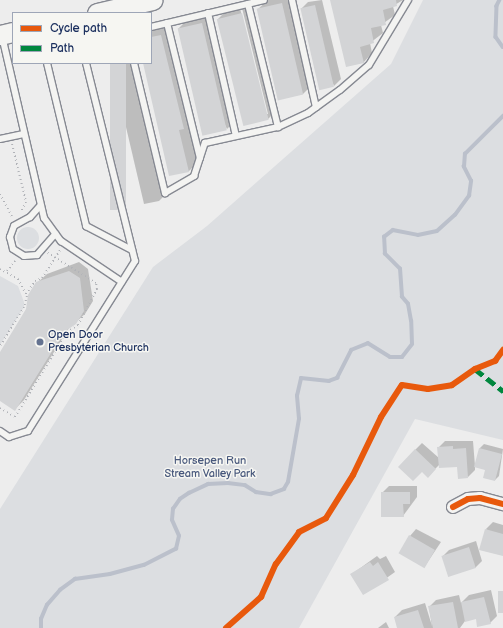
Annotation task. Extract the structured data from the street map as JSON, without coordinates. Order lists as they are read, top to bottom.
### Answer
{
  "parks": ["Horsepen Run Stream Valley Park"],
  "places": ["Open Door Presbyterian Church"],
  "legend": ["Cycle path", "Path"]
}
